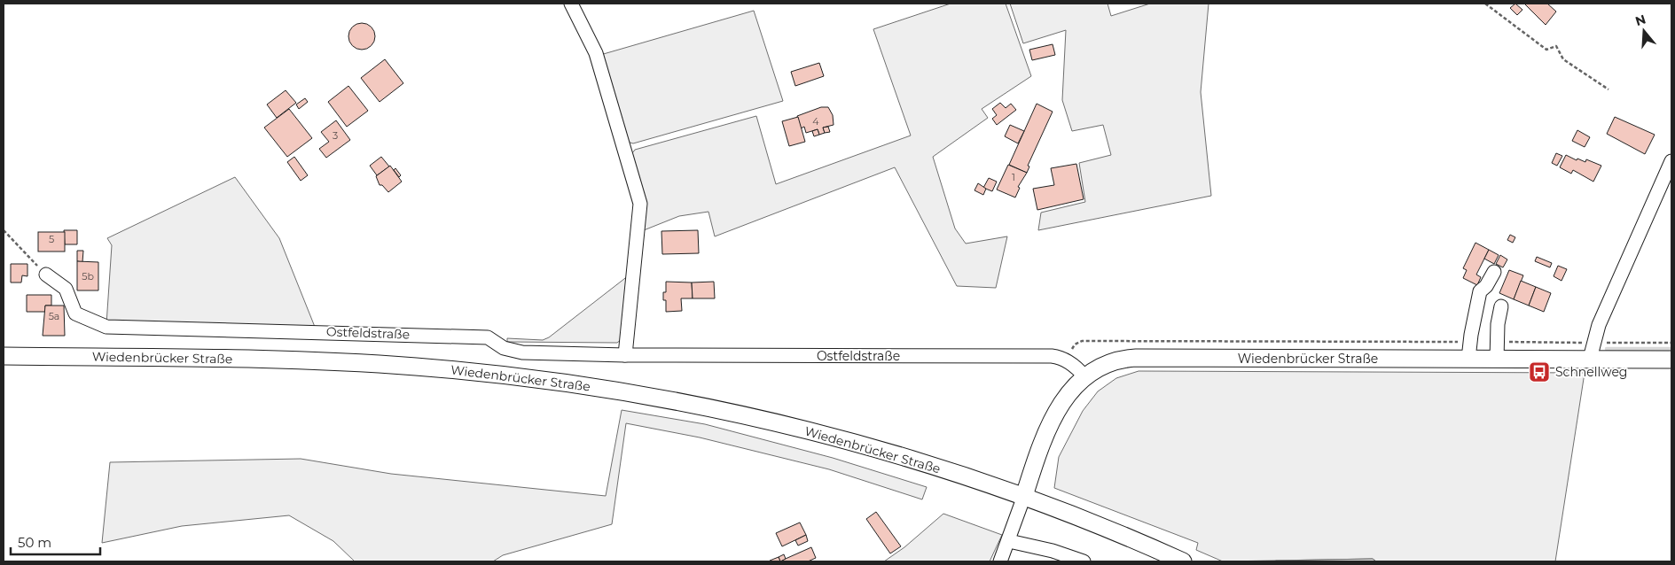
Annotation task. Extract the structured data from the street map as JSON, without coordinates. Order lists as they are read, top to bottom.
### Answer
{
  "streets": {
    "main road": ["Wiedenbrücker Straße"],
    "street": ["Ostfeldstraße"]
  },
  "places": {
    "bus stop": ["Schnellweg"]
  },
  "house_numbers": [
    "4",
    "3",
    "1",
    "5",
    "5b",
    "5a"
  ],
  "scale_bar": "50 m",
  "north": "top"
}
